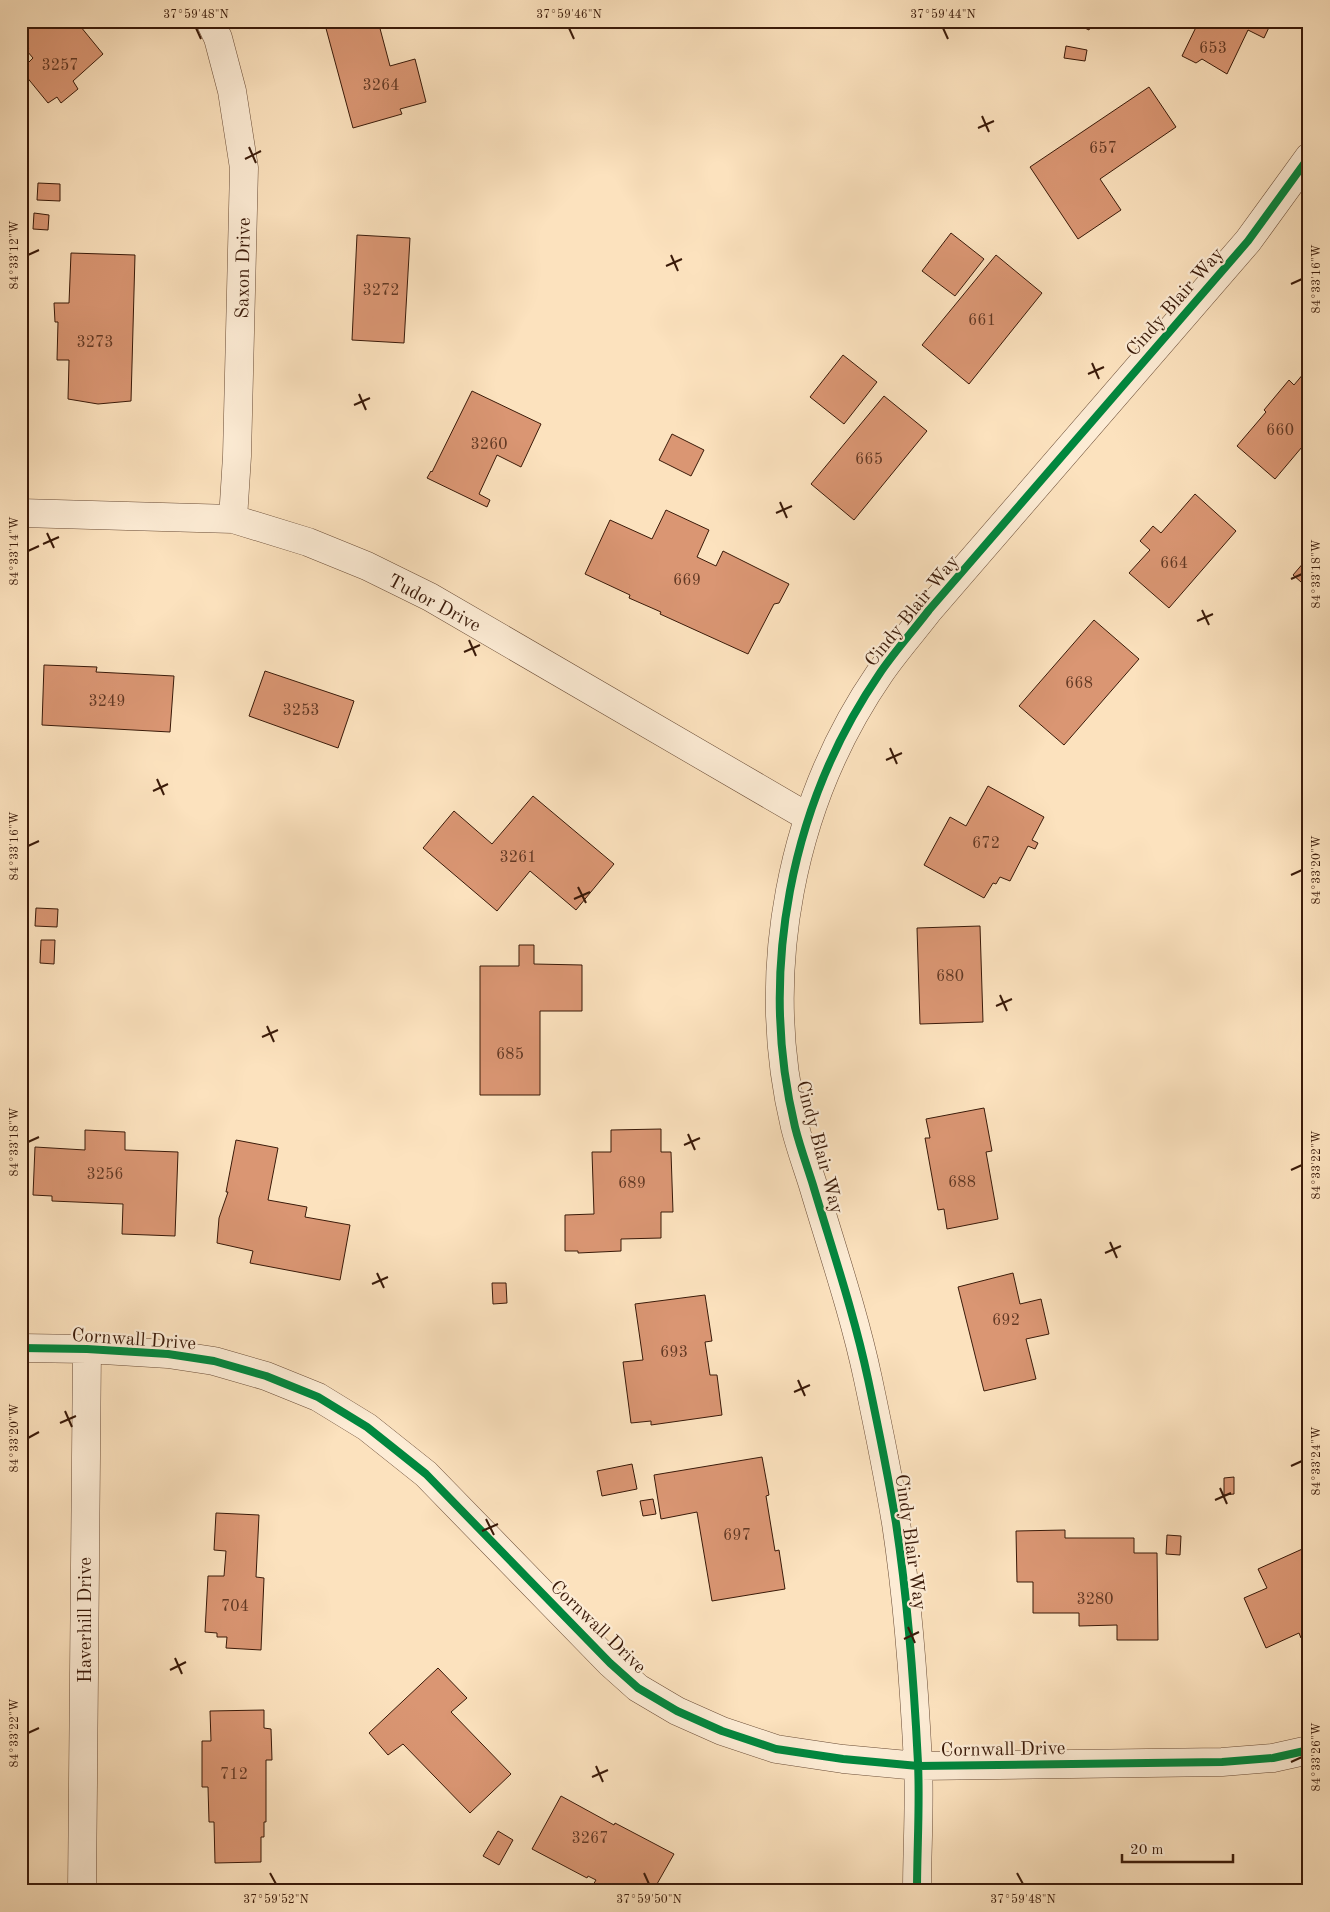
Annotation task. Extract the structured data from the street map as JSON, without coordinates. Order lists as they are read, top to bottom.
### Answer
{
  "streets": {
    "street": [
      "Saxon Drive",
      "Cindy Blair Way",
      "Tudor Drive",
      "Cornwall Drive",
      "Haverhill Drive"
    ]
  },
  "crossings": [
    ["Saxon Drive", "Tudor Drive"],
    ["Cindy Blair Way", "Tudor Drive"],
    ["Cindy Blair Way", "Cornwall Drive"],
    ["Cornwall Drive", "Haverhill Drive"]
  ],
  "house_numbers": [
    "653",
    "3257",
    "3264",
    "657",
    "3272",
    "661",
    "3273",
    "660",
    "3260",
    "665",
    "664",
    "669",
    "668",
    "3249",
    "3253",
    "672",
    "3261",
    "680",
    "685",
    "3256",
    "688",
    "689",
    "692",
    "693",
    "697",
    "3280",
    "704",
    "712",
    "3267"
  ],
  "scale_bar": "20 m",
  "coordinates": [
    "37°59'48\"N",
    "37°59'46\"N",
    "37°59'44\"N",
    "84°33'12\"W",
    "84°33'16\"W",
    "84°33'14\"W",
    "84°33'18\"W",
    "84°33'20\"W",
    "84°33'22\"W",
    "84°33'24\"W",
    "84°33'26\"W",
    "37°59'52\"N",
    "37°59'50\"N"
  ]
}
